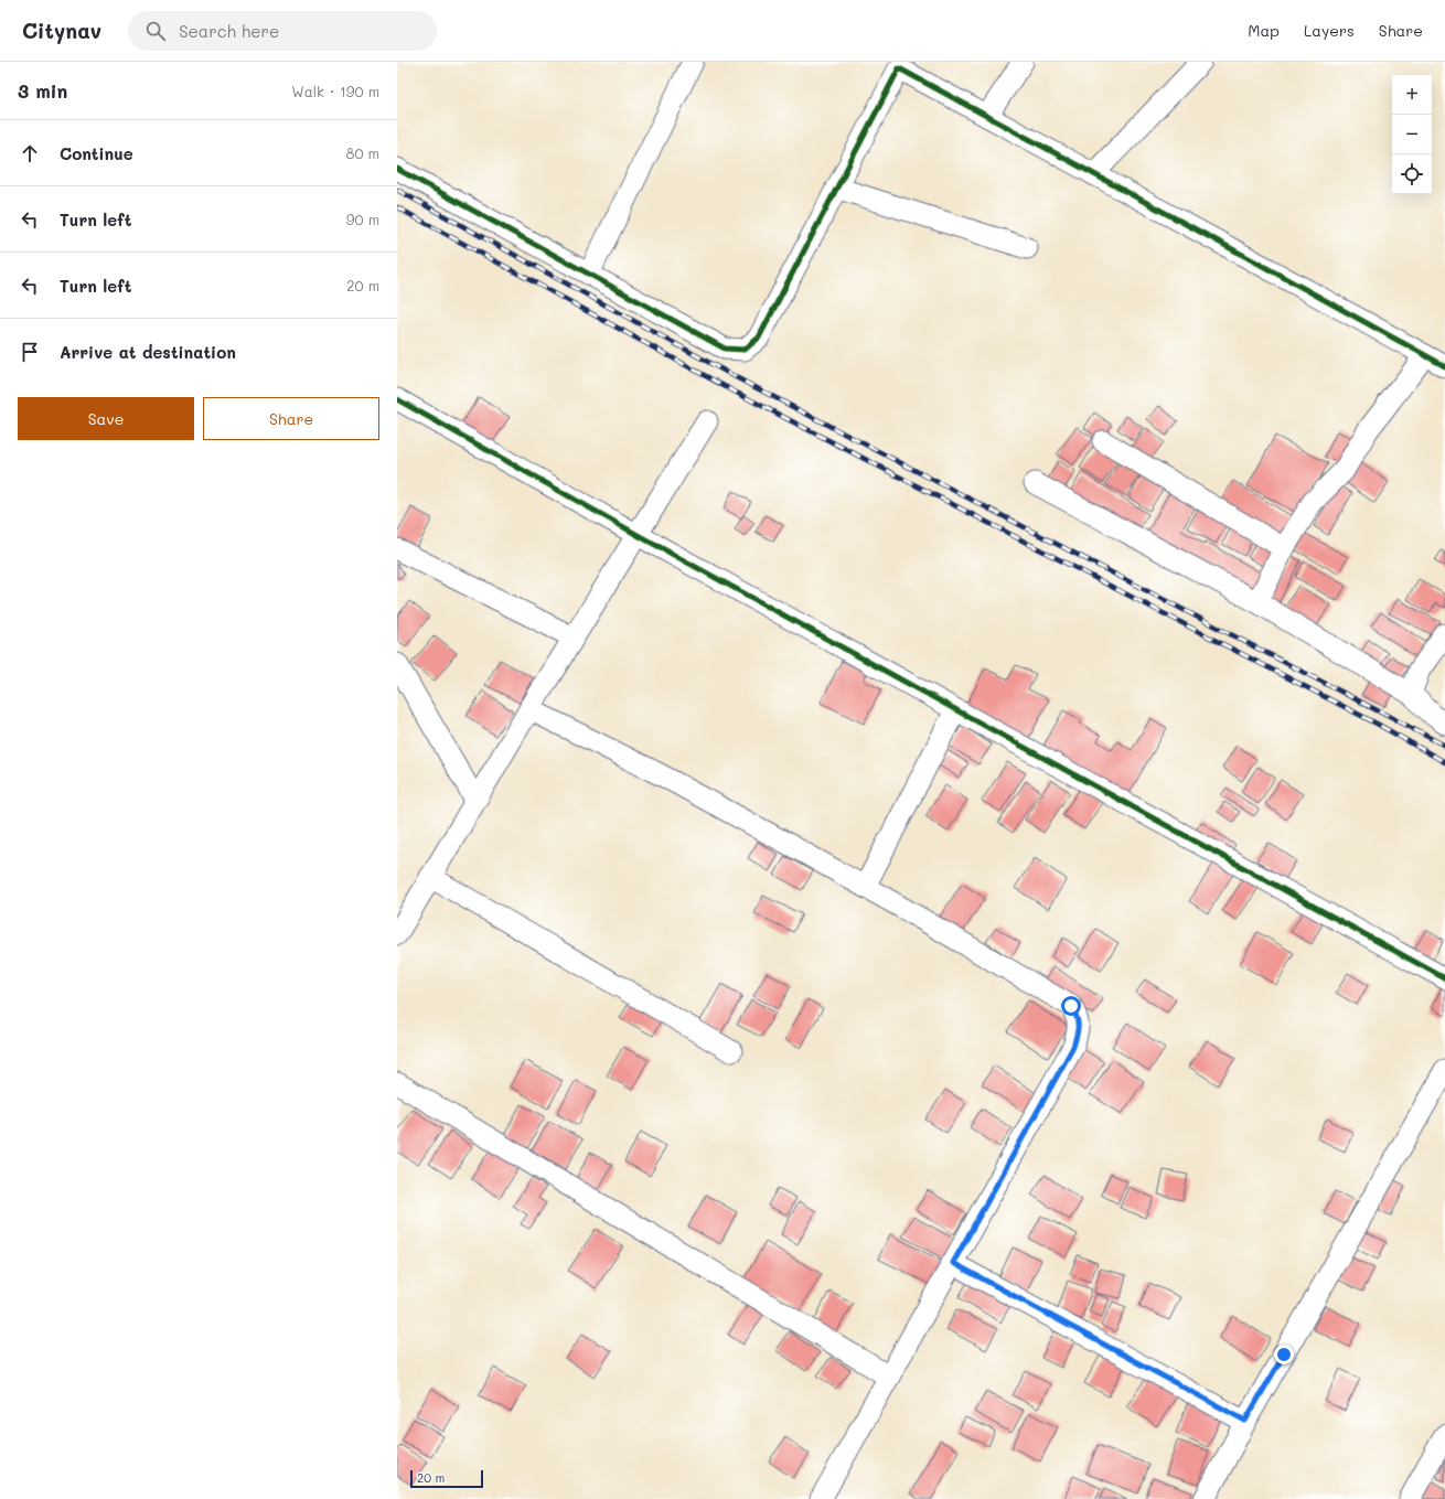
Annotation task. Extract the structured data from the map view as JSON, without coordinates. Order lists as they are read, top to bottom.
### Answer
{
  "scale_bar": "20 m",
  "page": {
    "header": "Citynav",
    "search": "Search here",
    "nav": ["Map", "Layers", "Share"],
    "heading": ["3 min", "Walk · 190 m"],
    "map_buttons": ["+", "−"],
    "list": [
      ["Continue", "80 m"],
      ["Turn left", "90 m"],
      ["Turn left", "20 m"],
      "Arrive at destination"
    ],
    "buttons": ["Save", "Share"],
    "scale": "20 m"
  }
}
